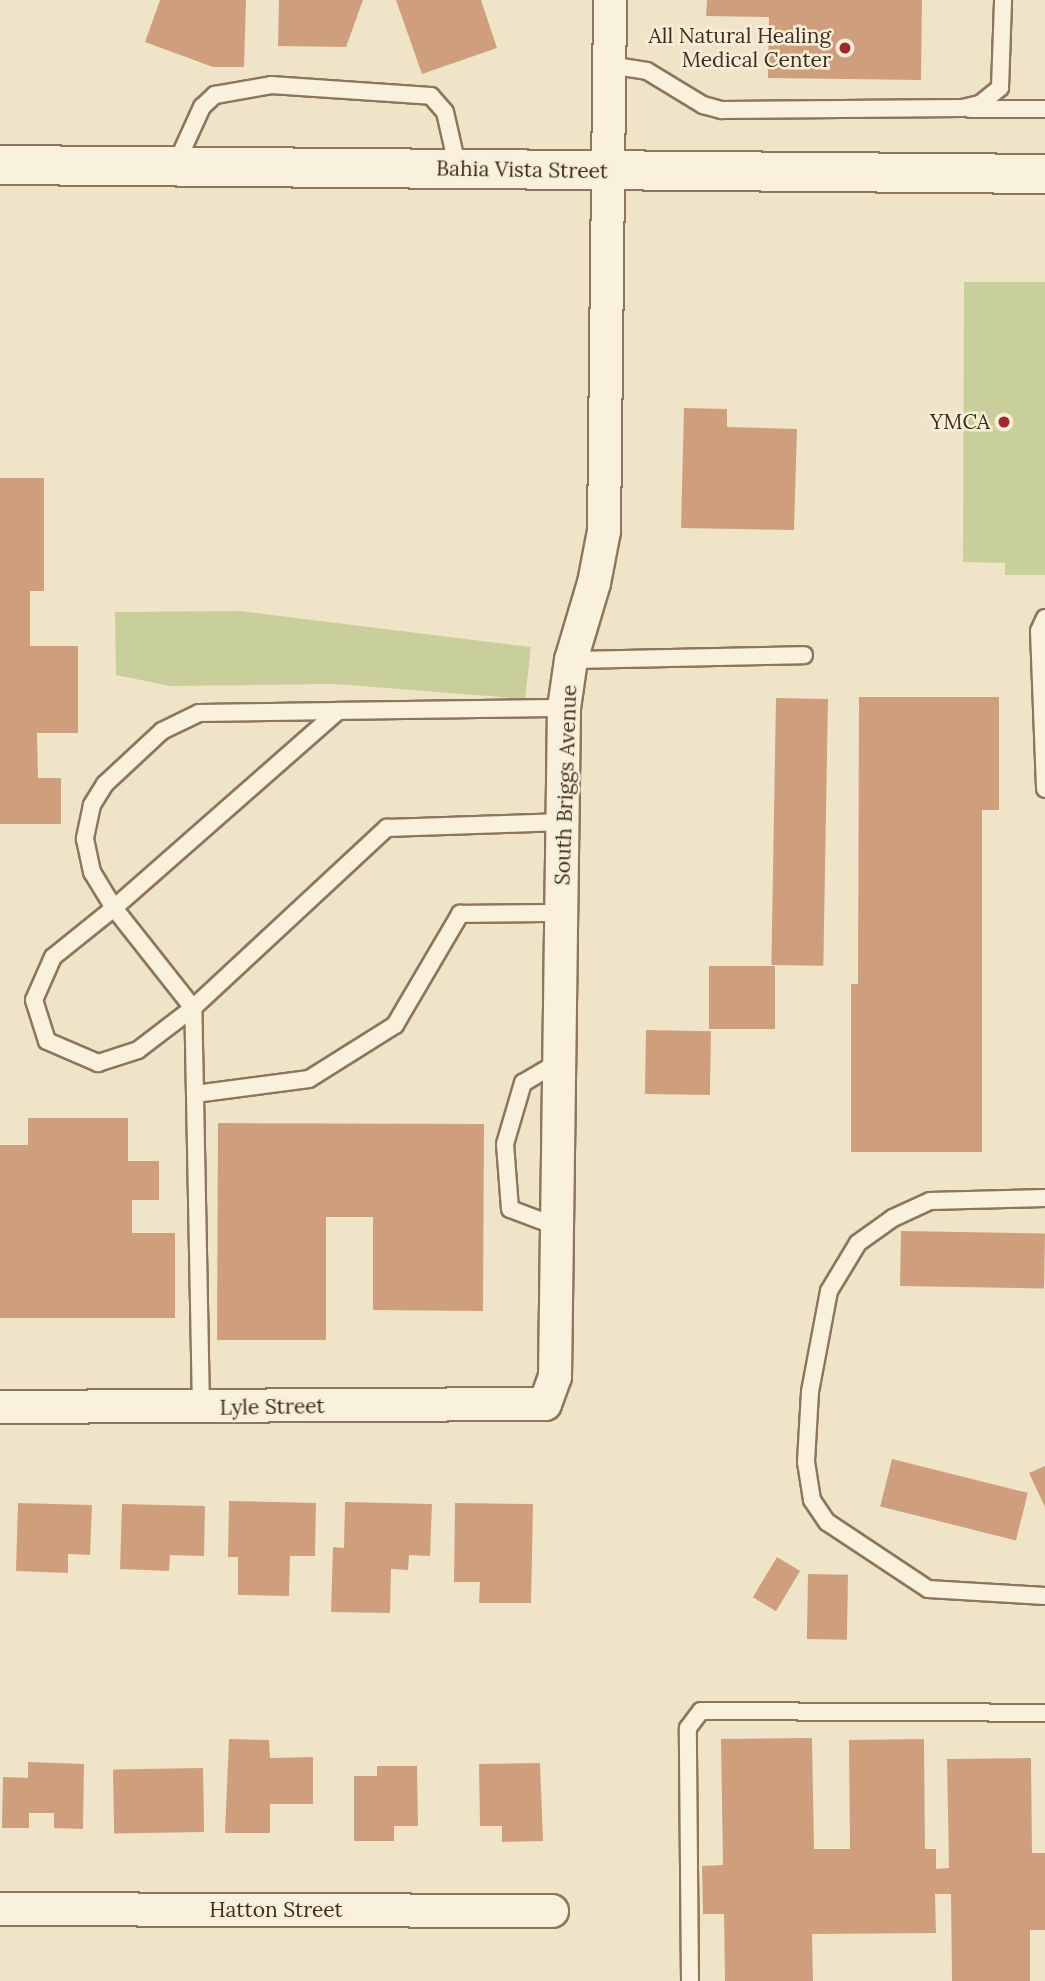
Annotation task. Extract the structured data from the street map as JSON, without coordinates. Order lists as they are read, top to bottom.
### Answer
{
  "streets": {
    "street": [
      "Bahia Vista Street",
      "South Briggs Avenue",
      "Lyle Street",
      "Hatton Street"
    ]
  },
  "crossings": [
    ["Bahia Vista Street", "South Briggs Avenue"],
    ["South Briggs Avenue", "Lyle Street"]
  ],
  "places": ["All Natural Healing Medical Center", "YMCA"]
}
